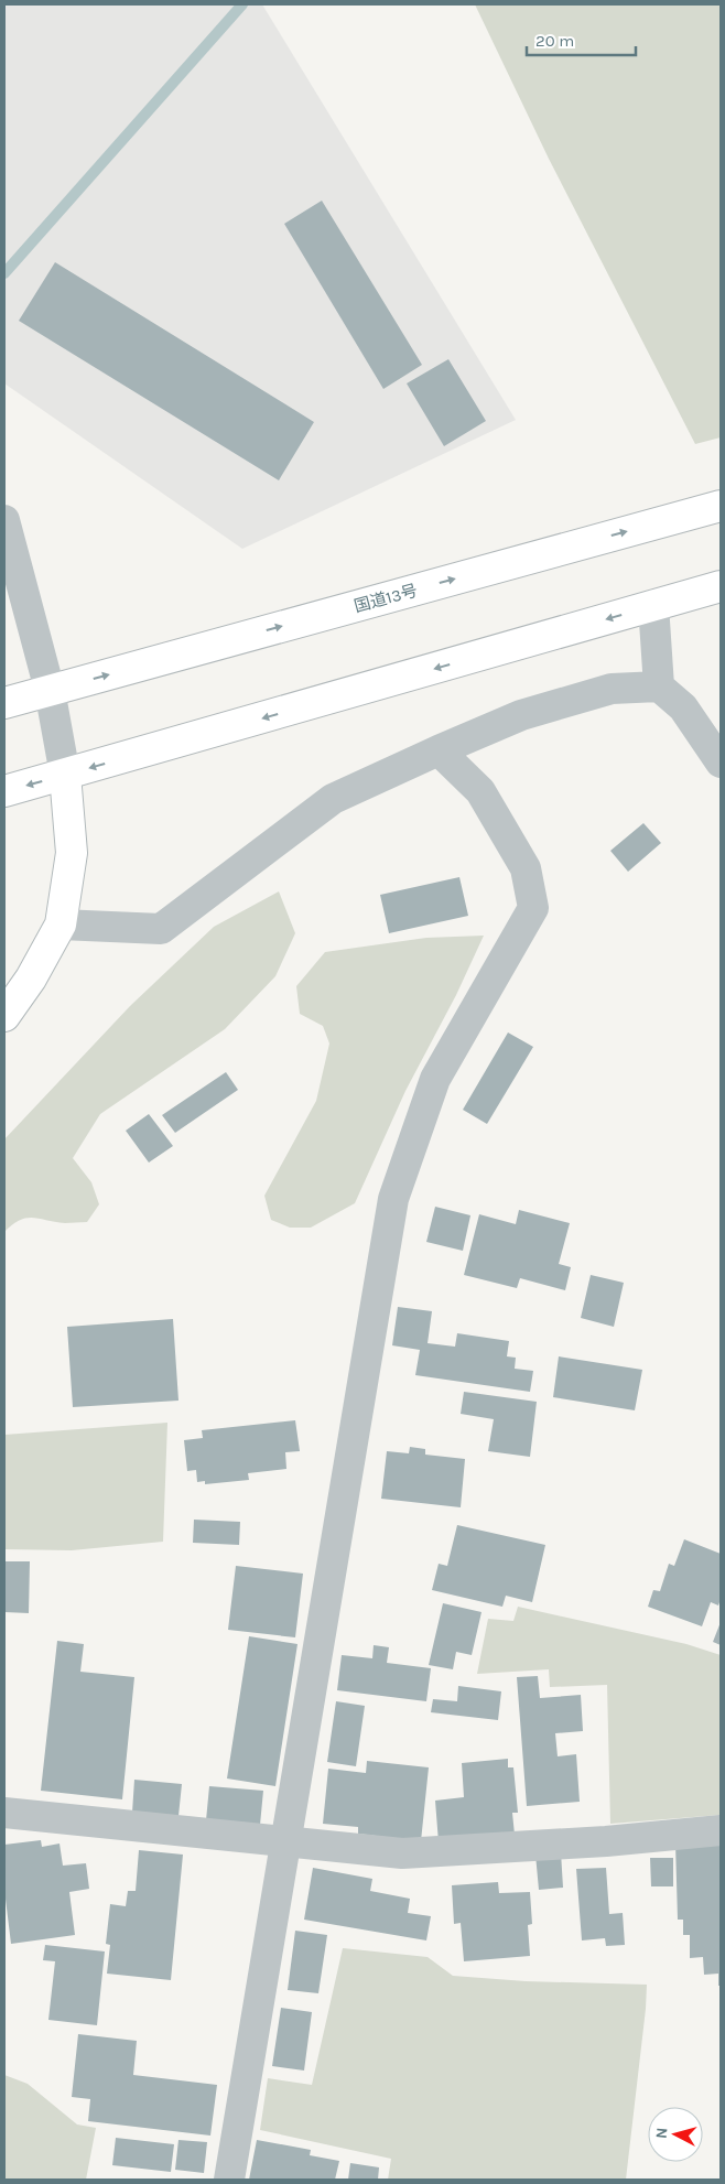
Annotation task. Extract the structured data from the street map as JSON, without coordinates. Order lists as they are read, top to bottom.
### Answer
{
  "streets": {
    "main road": ["国道13号"]
  },
  "scale_bar": "20 m",
  "north": "left"
}
